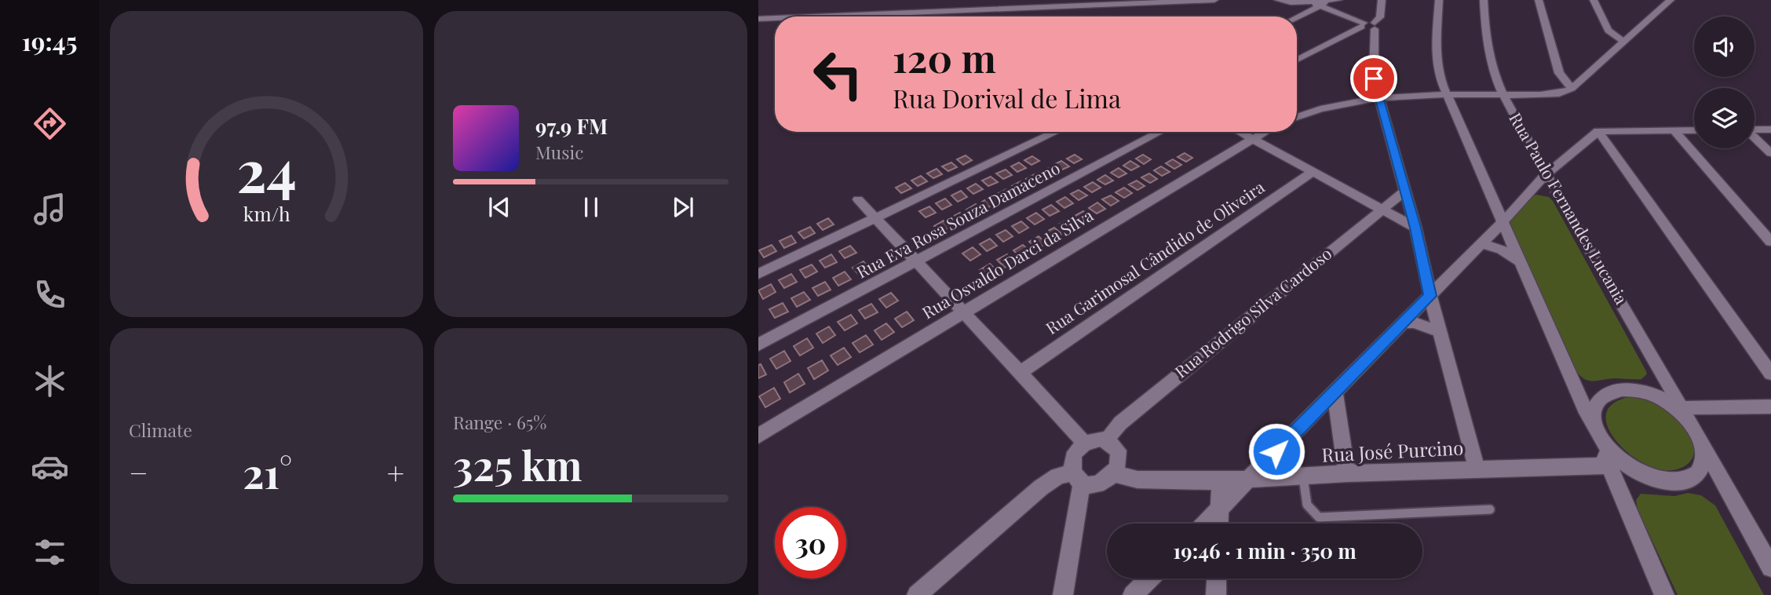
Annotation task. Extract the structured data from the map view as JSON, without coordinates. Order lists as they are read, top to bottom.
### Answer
{
  "streets": {
    "street": [
      "Rua Paulo Fernandes Lucania",
      "Rua Eva Rosa Souza Damaceno",
      "Rua Garimosal Cândido de Oliveira",
      "Rua Osvaldo Darci da Silva",
      "Rua Rodrigo Silva Cardoso",
      "Rua José Purcino"
    ]
  },
  "crossings": [
    ["Rua Rodrigo Silva Cardoso", "Rua José Purcino"]
  ],
  "page": {
    "tabs": "19:45",
    "turn": ["120 m", "Rua Dorival de Lima"],
    "song": ["97.9 FM", "Music"],
    "tile": [
      "Climate",
      ["Range · 65%", "325 km"]
    ],
    "heat": ["−", "21°", "+"],
    "limit": "30",
    "trip": "19:46 · 1 min · 350 m",
    "gauge": ["24", "km/h"]
  }
}
